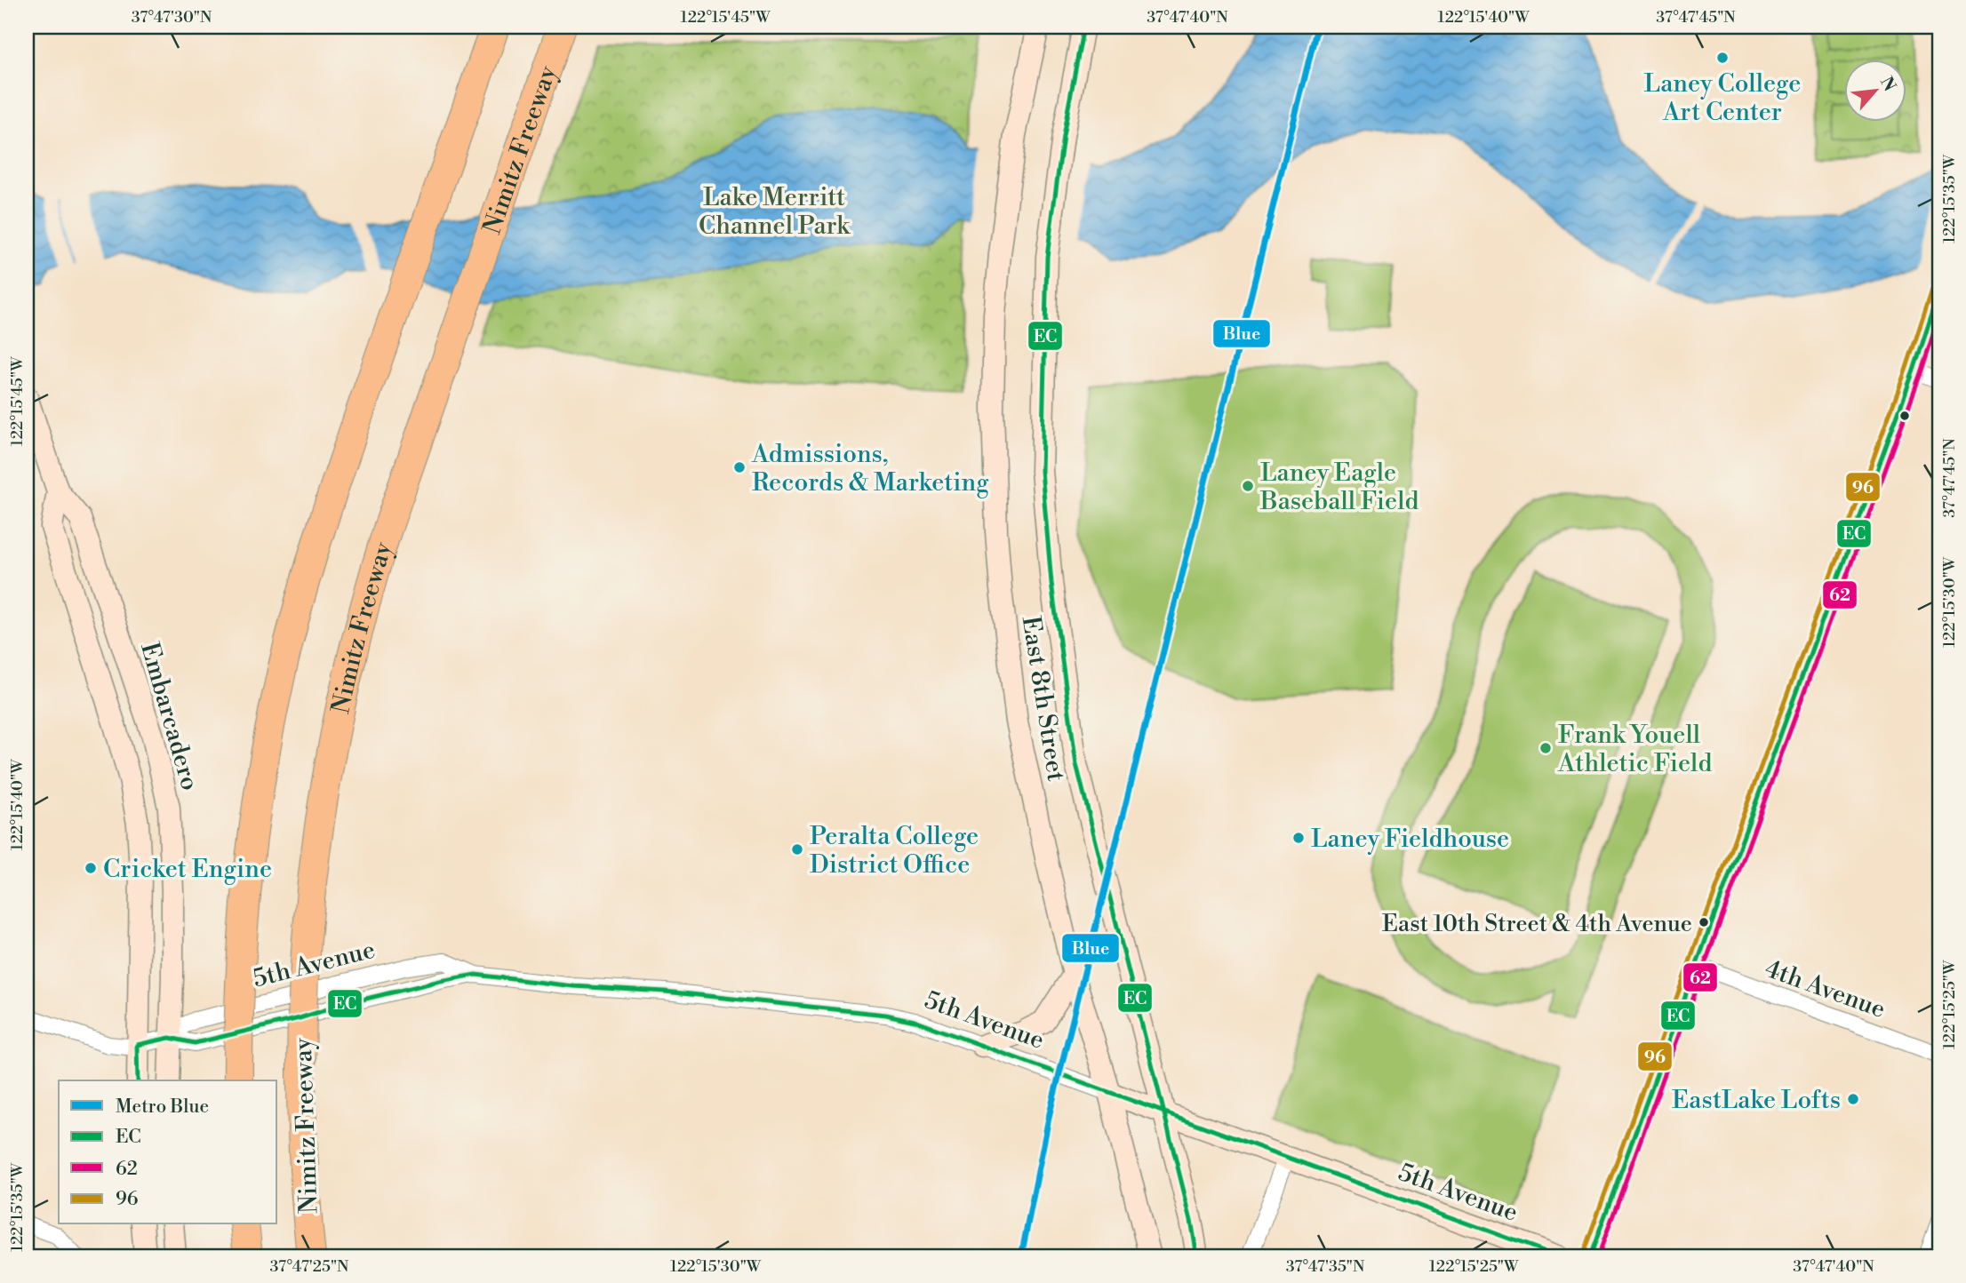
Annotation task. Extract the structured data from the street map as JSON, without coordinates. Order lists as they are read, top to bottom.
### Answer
{
  "streets": {
    "highway": ["Nimitz Freeway"],
    "main road": ["East 8th Street", "Embarcadero", "5th Avenue"],
    "street": ["4th Avenue"]
  },
  "crossings": [
    ["East 8th Street", "5th Avenue"],
    ["Embarcadero", "5th Avenue"]
  ],
  "parks": ["Lake Merritt Channel Park"],
  "places": [
    "Laney College Art Center",
    "Admissions, Records & Marketing",
    "Laney Eagle Baseball Field",
    "Frank Youell Athletic Field",
    "Laney Fieldhouse",
    "Peralta College District Office",
    "Cricket Engine",
    "East 10th Street & 4th Avenue",
    "EastLake Lofts"
  ],
  "lines": [
    "metro line Blue",
    "transit line EC",
    "transit line 96",
    "transit line 62"
  ],
  "legend": [
    "Metro Blue",
    "EC",
    "62",
    "96"
  ],
  "north": "top right",
  "coordinates": [
    "37°47'30\"N",
    "122°15'45\"W",
    "37°47'40\"N",
    "122°15'40\"W",
    "37°47'45\"N",
    "122°15'35\"W",
    "122°15'30\"W",
    "122°15'25\"W",
    "37°47'25\"N",
    "37°47'35\"N"
  ]
}
